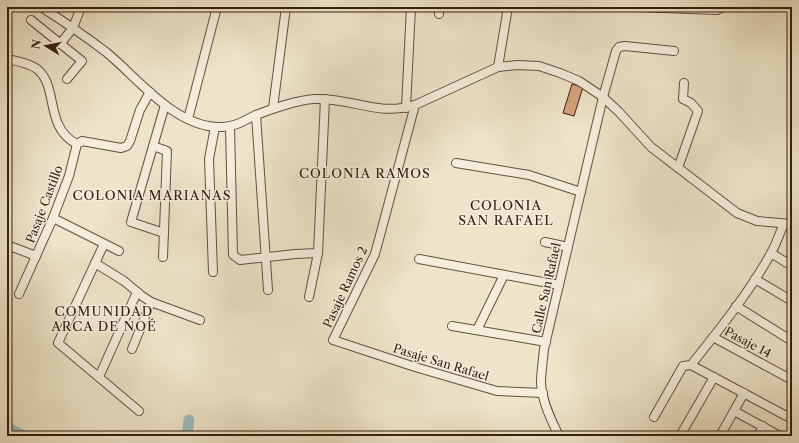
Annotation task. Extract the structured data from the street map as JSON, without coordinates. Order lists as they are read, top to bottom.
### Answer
{
  "streets": {
    "street": [
      "Pasaje Castillo",
      "Pasaje Ramos 2",
      "Calle San Rafael",
      "Pasaje 14",
      "Pasaje San Rafael"
    ]
  },
  "crossings": [
    ["Pasaje Ramos 2", "Pasaje San Rafael"],
    ["Calle San Rafael", "Pasaje San Rafael"]
  ],
  "districts": [
    "COLONIA RAMOS",
    "COLONIA MARIANAS",
    "COLONIA SAN RAFAEL",
    "COMUNIDAD ARCA DE NOÉ"
  ],
  "north": "left"
}
